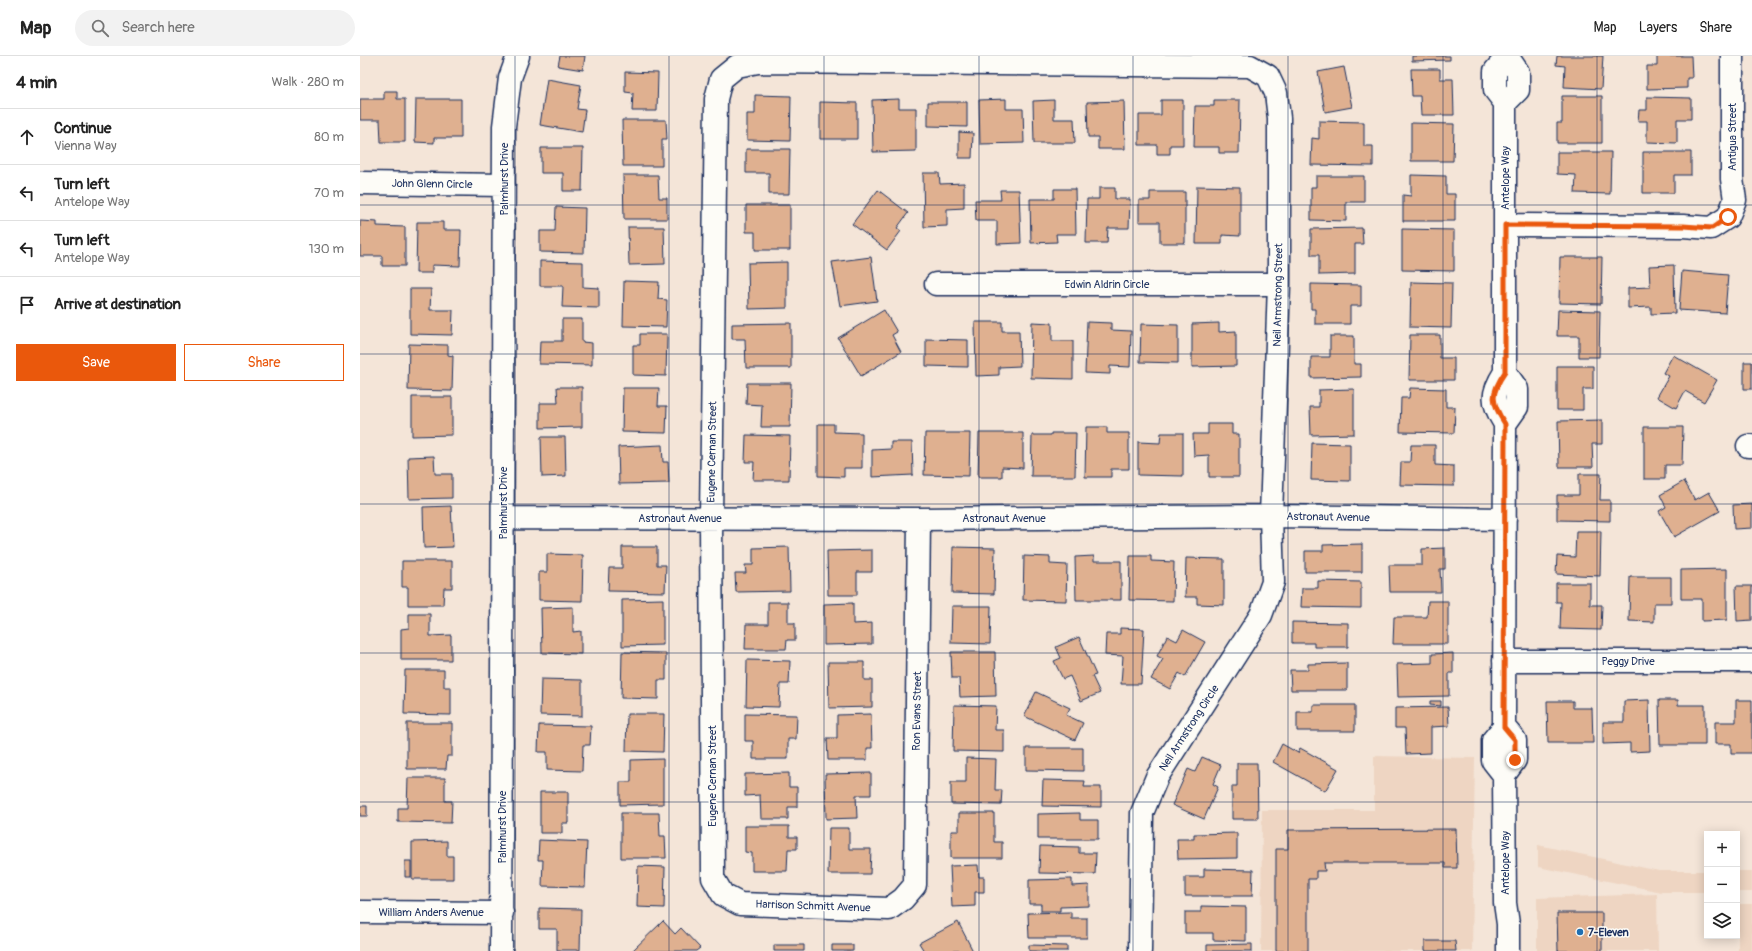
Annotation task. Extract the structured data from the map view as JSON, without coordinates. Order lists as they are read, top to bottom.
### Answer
{
  "streets": {
    "street": [
      "Antigua Street",
      "Antelope Way",
      "Palmhurst Drive",
      "John Glenn Circle",
      "Edwin Aldrin Circle",
      "Neil Armstrong Street",
      "Eugene Cernan Street",
      "Astronaut Avenue",
      "Peggy Drive",
      "Ron Evans Street",
      "Neil Armstrong Circle",
      "Harrison Schmitt Avenue",
      "William Anders Avenue"
    ]
  },
  "crossings": [
    ["Antigua Street", "Antelope Way"],
    ["Antelope Way", "Astronaut Avenue"],
    ["Antelope Way", "Peggy Drive"],
    ["Palmhurst Drive", "John Glenn Circle"],
    ["Palmhurst Drive", "Astronaut Avenue"],
    ["Palmhurst Drive", "William Anders Avenue"],
    ["Edwin Aldrin Circle", "Neil Armstrong Street"],
    ["Neil Armstrong Street", "Eugene Cernan Street"],
    ["Neil Armstrong Street", "Astronaut Avenue"],
    ["Neil Armstrong Street", "Neil Armstrong Circle"],
    ["Eugene Cernan Street", "Astronaut Avenue"],
    ["Eugene Cernan Street", "Harrison Schmitt Avenue"],
    ["Astronaut Avenue", "Ron Evans Street"],
    ["Astronaut Avenue", "Neil Armstrong Circle"],
    ["Ron Evans Street", "Harrison Schmitt Avenue"]
  ],
  "places": ["7-Eleven"],
  "page": {
    "header": "Map",
    "search": "Search here",
    "nav": ["Map", "Layers", "Share"],
    "heading": ["4 min", "Walk · 280 m"],
    "list": [
      ["Continue", "Vienna Way", "80 m"],
      ["Turn left", "Antelope Way", "70 m"],
      ["Turn left", "Antelope Way", "130 m"],
      "Arrive at destination"
    ],
    "buttons": ["Save", "Share"],
    "map_buttons": ["+", "−"]
  }
}
